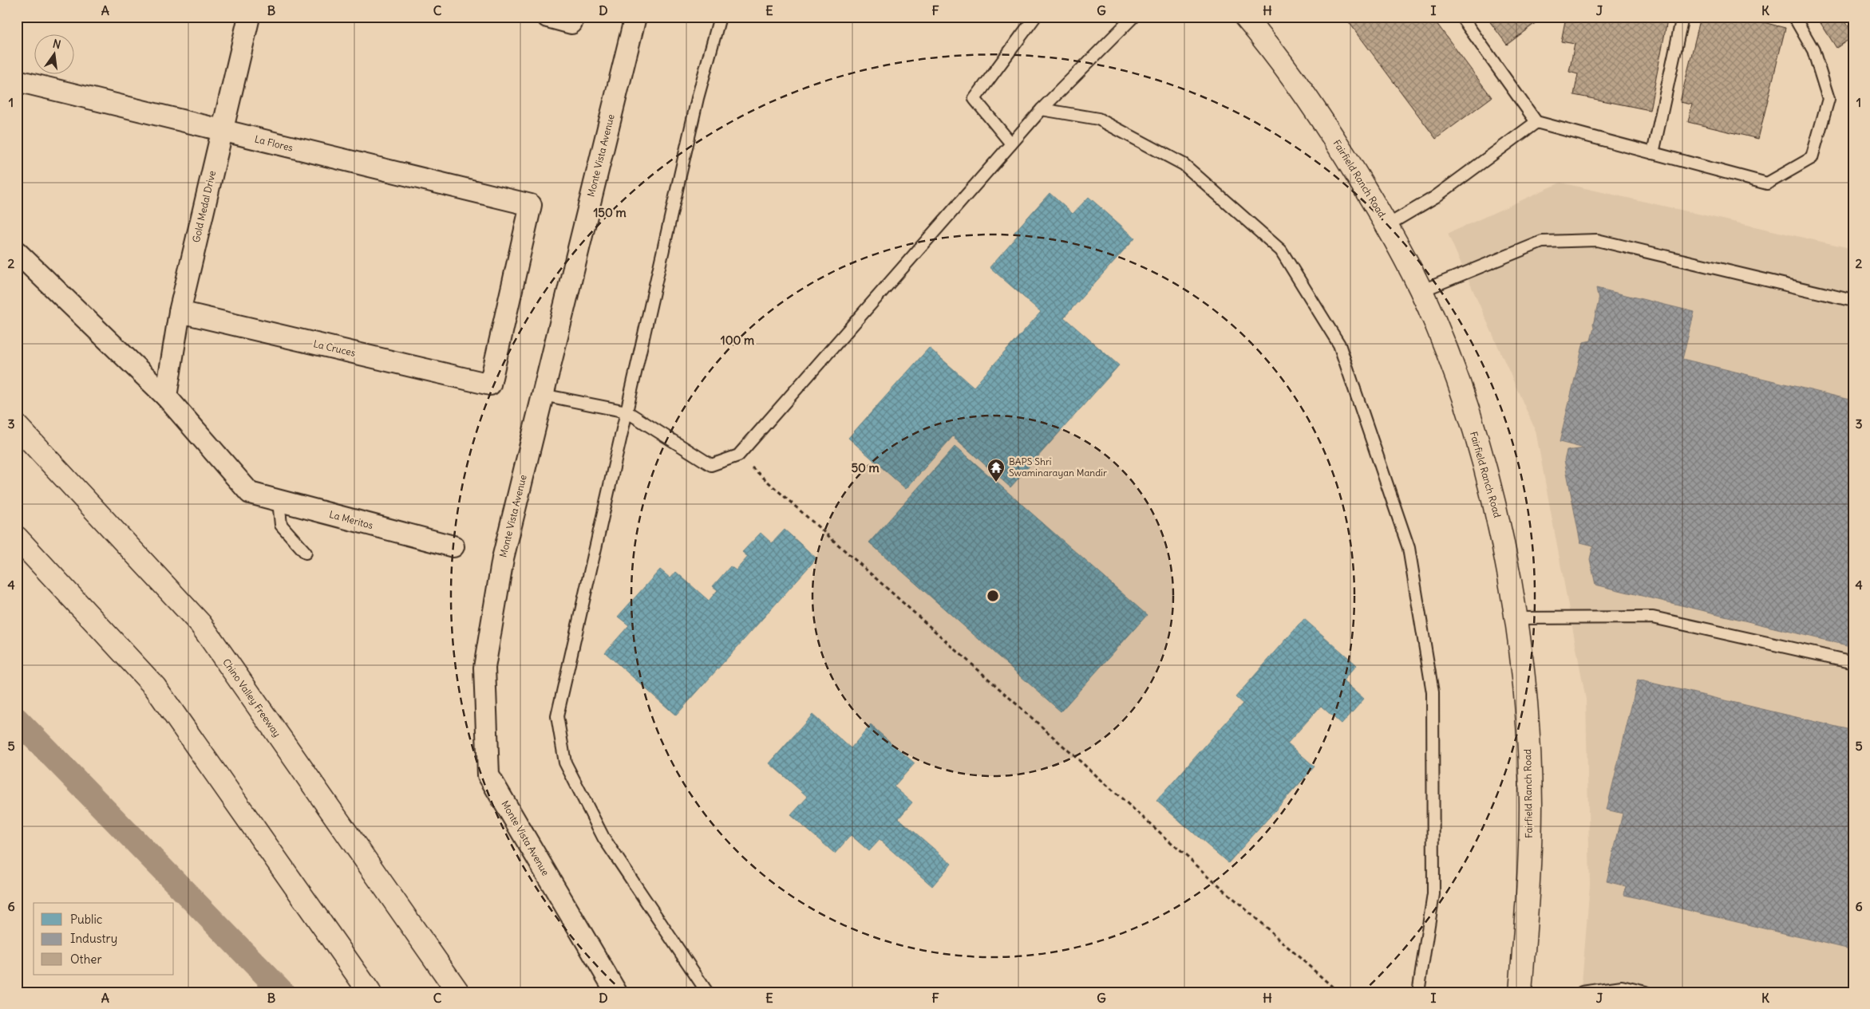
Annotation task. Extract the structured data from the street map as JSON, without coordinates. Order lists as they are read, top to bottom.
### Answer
{
  "streets": {
    "main road": ["Fairfield Ranch Road", "Chino Valley Freeway"],
    "street": [
      "La Flores",
      "Monte Vista Avenue",
      "Gold Medal Drive",
      "La Cruces",
      "La Meritos"
    ]
  },
  "crossings": [
    ["La Flores", "Gold Medal Drive"],
    ["La Flores", "La Cruces"],
    ["Gold Medal Drive", "La Cruces"],
    ["Gold Medal Drive", "La Meritos"]
  ],
  "places": {
    "temple": ["BAPS Shri Swaminarayan Mandir"]
  },
  "legend": ["Public", "Industry", "Other"],
  "north": "top",
  "grid": {
    "columns": [
      "A",
      "B",
      "C",
      "D",
      "E",
      "F",
      "G",
      "H",
      "I",
      "J",
      "K"
    ],
    "rows": [
      "1",
      "2",
      "3",
      "4",
      "5",
      "6"
    ]
  },
  "rings": ["150 m", "100 m", "50 m"]
}
